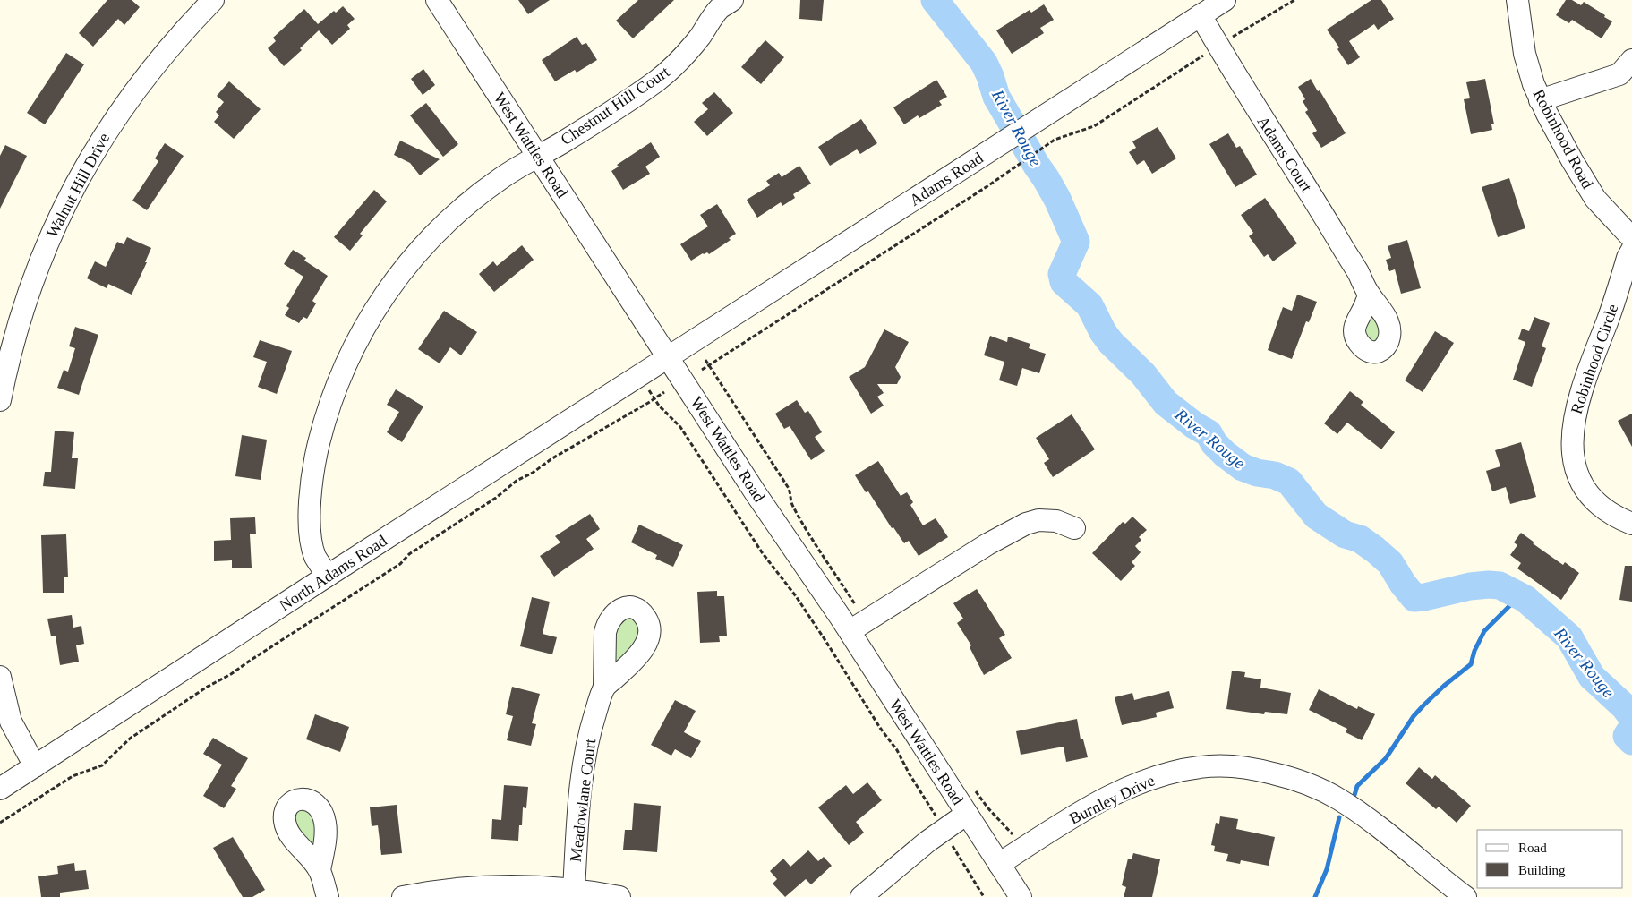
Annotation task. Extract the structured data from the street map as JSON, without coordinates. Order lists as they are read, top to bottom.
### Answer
{
  "streets": {
    "street": [
      "Chestnut Hill Court",
      "Robinhood Road",
      "West Wattles Road",
      "Adams Court",
      "Adams Road",
      "Walnut Hill Drive",
      "Robinhood Circle",
      "North Adams Road",
      "Burnley Drive",
      "Meadowlane Court"
    ]
  },
  "crossings": [
    ["Chestnut Hill Court", "West Wattles Road"],
    ["Chestnut Hill Court", "North Adams Road"],
    ["West Wattles Road", "Adams Road"],
    ["West Wattles Road", "North Adams Road"],
    ["West Wattles Road", "Burnley Drive"],
    ["Adams Court", "Adams Road"],
    ["Adams Road", "North Adams Road"]
  ],
  "water": ["River Rouge"],
  "legend": ["Road", "Building"]
}
